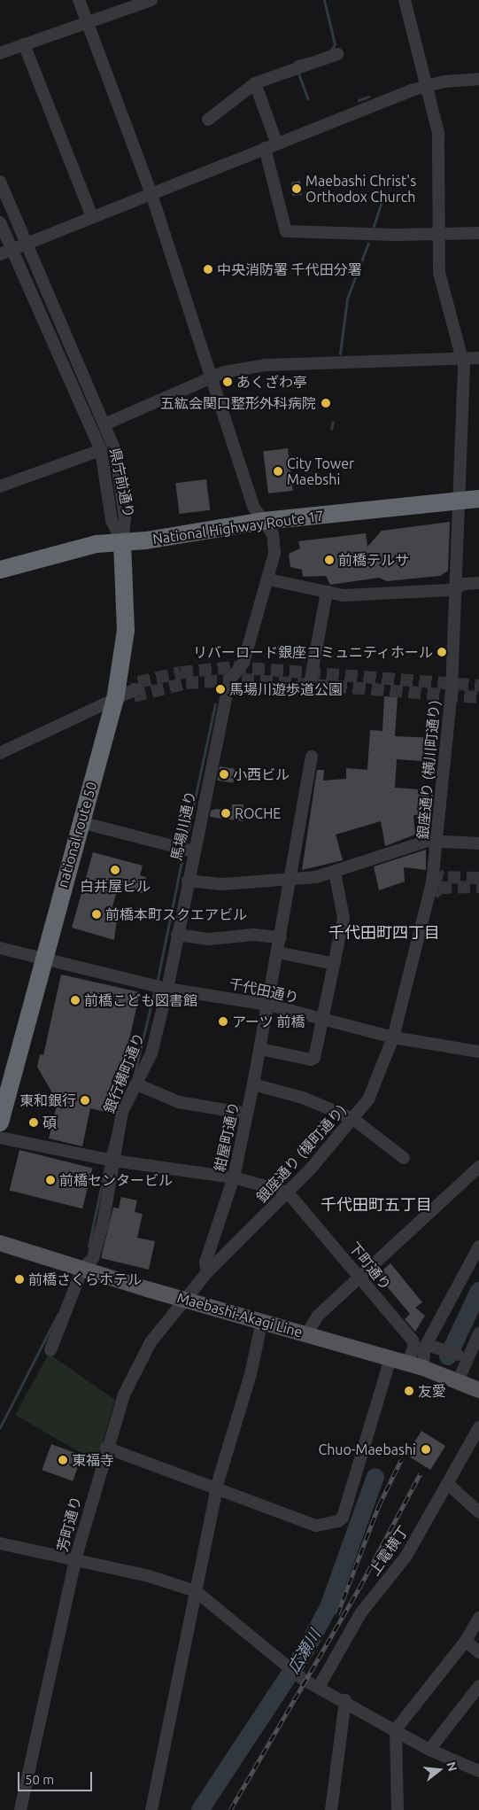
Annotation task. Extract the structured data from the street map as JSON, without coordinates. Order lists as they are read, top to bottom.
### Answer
{
  "streets": {
    "highway": ["National Highway Route 17", "national route 50"],
    "main road": ["Maebashi-Akagi Line"],
    "street": [
      "県庁前通り",
      "銀座通り (横川町通り)",
      "馬場川通り",
      "千代田通り",
      "銀行横町通り",
      "紺屋町通り",
      "銀座通り (榎町通り)",
      "下町通り",
      "芳町通り",
      "上電横丁"
    ]
  },
  "crossings": [
    ["県庁前通り", "National Highway Route 17"],
    ["県庁前通り", "national route 50"],
    ["National Highway Route 17", "銀座通り (横川町通り)"],
    ["National Highway Route 17", "馬場川通り"],
    ["National Highway Route 17", "national route 50"],
    ["銀座通り (横川町通り)", "千代田通り"],
    ["銀座通り (横川町通り)", "銀座通り (榎町通り)"],
    ["馬場川通り", "千代田通り"],
    ["馬場川通り", "銀行横町通り"],
    ["national route 50", "千代田通り"],
    ["千代田通り", "銀行横町通り"],
    ["千代田通り", "紺屋町通り"],
    ["千代田通り", "銀座通り (榎町通り)"],
    ["銀行横町通り", "Maebashi-Akagi Line"],
    ["紺屋町通り", "銀座通り (榎町通り)"],
    ["紺屋町通り", "芳町通り"],
    ["銀座通り (榎町通り)", "下町通り"],
    ["銀座通り (榎町通り)", "芳町通り"],
    ["Maebashi-Akagi Line", "芳町通り"]
  ],
  "districts": ["千代田町四丁目", "千代田町五丁目"],
  "water": ["広瀬川"],
  "places": [
    "Maebashi Christ's Orthodox Church",
    "中央消防署 千代田分署",
    "あくざわ亭",
    "五紘会関口整形外科病院",
    "City Tower Maebshi",
    "前橋テルサ",
    "リバーロード銀座コミュニティホール",
    "馬場川遊歩道公園",
    "小西ビル",
    "ROCHE",
    "白井屋ビル",
    "前橋本町スクエアビル",
    "前橋こども図書館",
    "アーツ 前橋",
    "東和銀行",
    "碩",
    "前橋センタービル",
    "前橋さくらホテル",
    "友愛",
    "Chuo-Maebashi",
    "東福寺"
  ],
  "scale_bar": "50 m",
  "north": "right"
}
